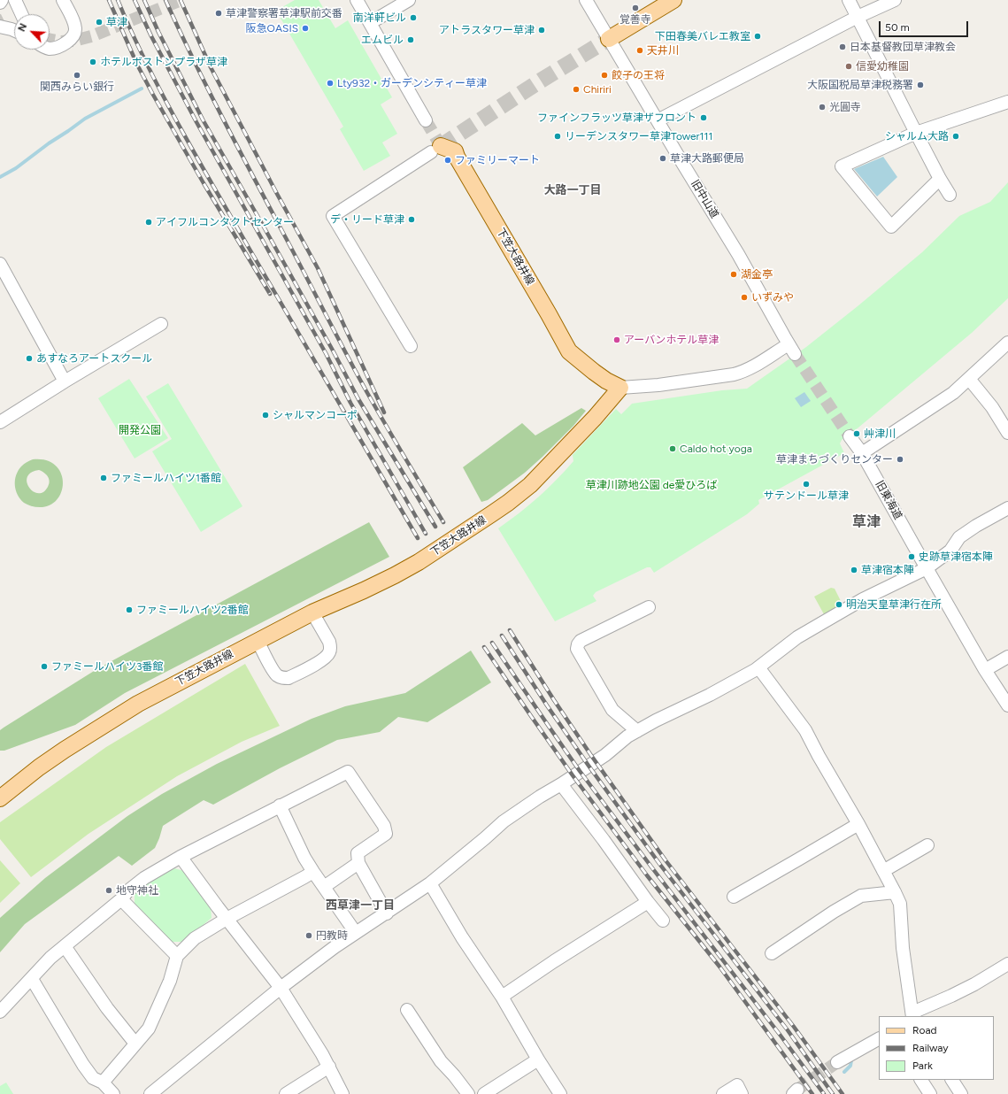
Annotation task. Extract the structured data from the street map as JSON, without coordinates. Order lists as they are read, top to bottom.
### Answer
{
  "streets": {
    "main road": ["下笠大路井線"],
    "street": ["旧中山道", "旧東海道"]
  },
  "crossings": [
    ["旧中山道", "下笠大路井線"]
  ],
  "districts": ["大路一丁目", "草津", "西草津一丁目"],
  "parks": ["開発公園", "草津川跡地公園 de愛ひろば"],
  "places": [
    "覚善寺",
    "草津警察署草津駅前交番",
    "南洋軒ビル",
    "草津",
    "阪急OASIS",
    "アトラスタワー草津",
    "下田春美バレエ教室",
    "エムビル",
    "日本基督教団草津教会",
    "天井川",
    "ホテルボストンプラザ草津",
    "信愛幼稚園",
    "関西みらい銀行",
    "餃子の王将",
    "Lty932・ガーデンシティー草津",
    "大阪国税局草津税務署",
    "Chiriri",
    "光圓寺",
    "ファインフラッツ草津ザフロント",
    "リーデンスタワー草津Tower111",
    "シャルム大路",
    "草津大路郵便局",
    "ファミリーマート",
    "デ・リード草津",
    "アイフルコンタクトセンター",
    "湖金亭",
    "いずみや",
    "アーバンホテル草津",
    "あすなろアートスクール",
    "シャルマンコーポ",
    "艸津川",
    "Caldo hot yoga",
    "草津まちづくりセンター",
    "ファミールハイツ1番館",
    "サテンドール草津",
    "史跡草津宿本陣",
    "草津宿本陣",
    "明治天皇草津行在所",
    "ファミールハイツ2番館",
    "ファミールハイツ3番館",
    "地守神社",
    "円教時"
  ],
  "legend": ["Road", "Railway", "Park"],
  "scale_bar": "50 m",
  "north": "top left"
}
